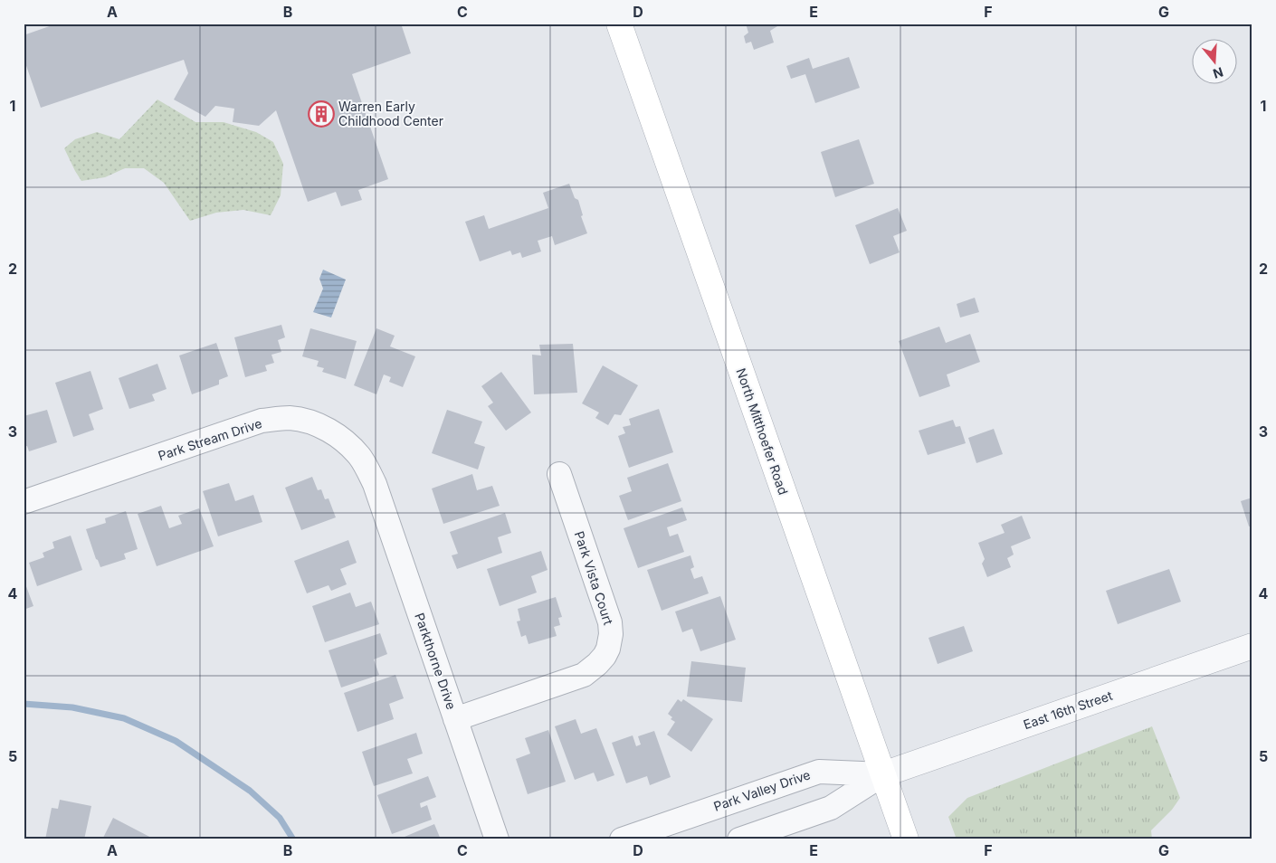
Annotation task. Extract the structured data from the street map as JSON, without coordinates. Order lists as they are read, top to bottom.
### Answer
{
  "streets": {
    "main road": ["North Mitthoefer Road"],
    "street": [
      "Park Stream Drive",
      "Park Vista Court",
      "Parkthorne Drive",
      "East 16th Street",
      "Park Valley Drive"
    ]
  },
  "crossings": [
    ["North Mitthoefer Road", "East 16th Street"],
    ["North Mitthoefer Road", "Park Valley Drive"],
    ["Park Stream Drive", "Parkthorne Drive"],
    ["Park Vista Court", "Parkthorne Drive"],
    ["East 16th Street", "Park Valley Drive"]
  ],
  "places": {
    "building": ["Warren Early Childhood Center"]
  },
  "north": "bottom",
  "grid": {
    "columns": [
      "A",
      "B",
      "C",
      "D",
      "E",
      "F",
      "G"
    ],
    "rows": [
      "1",
      "2",
      "3",
      "4",
      "5"
    ]
  }
}
